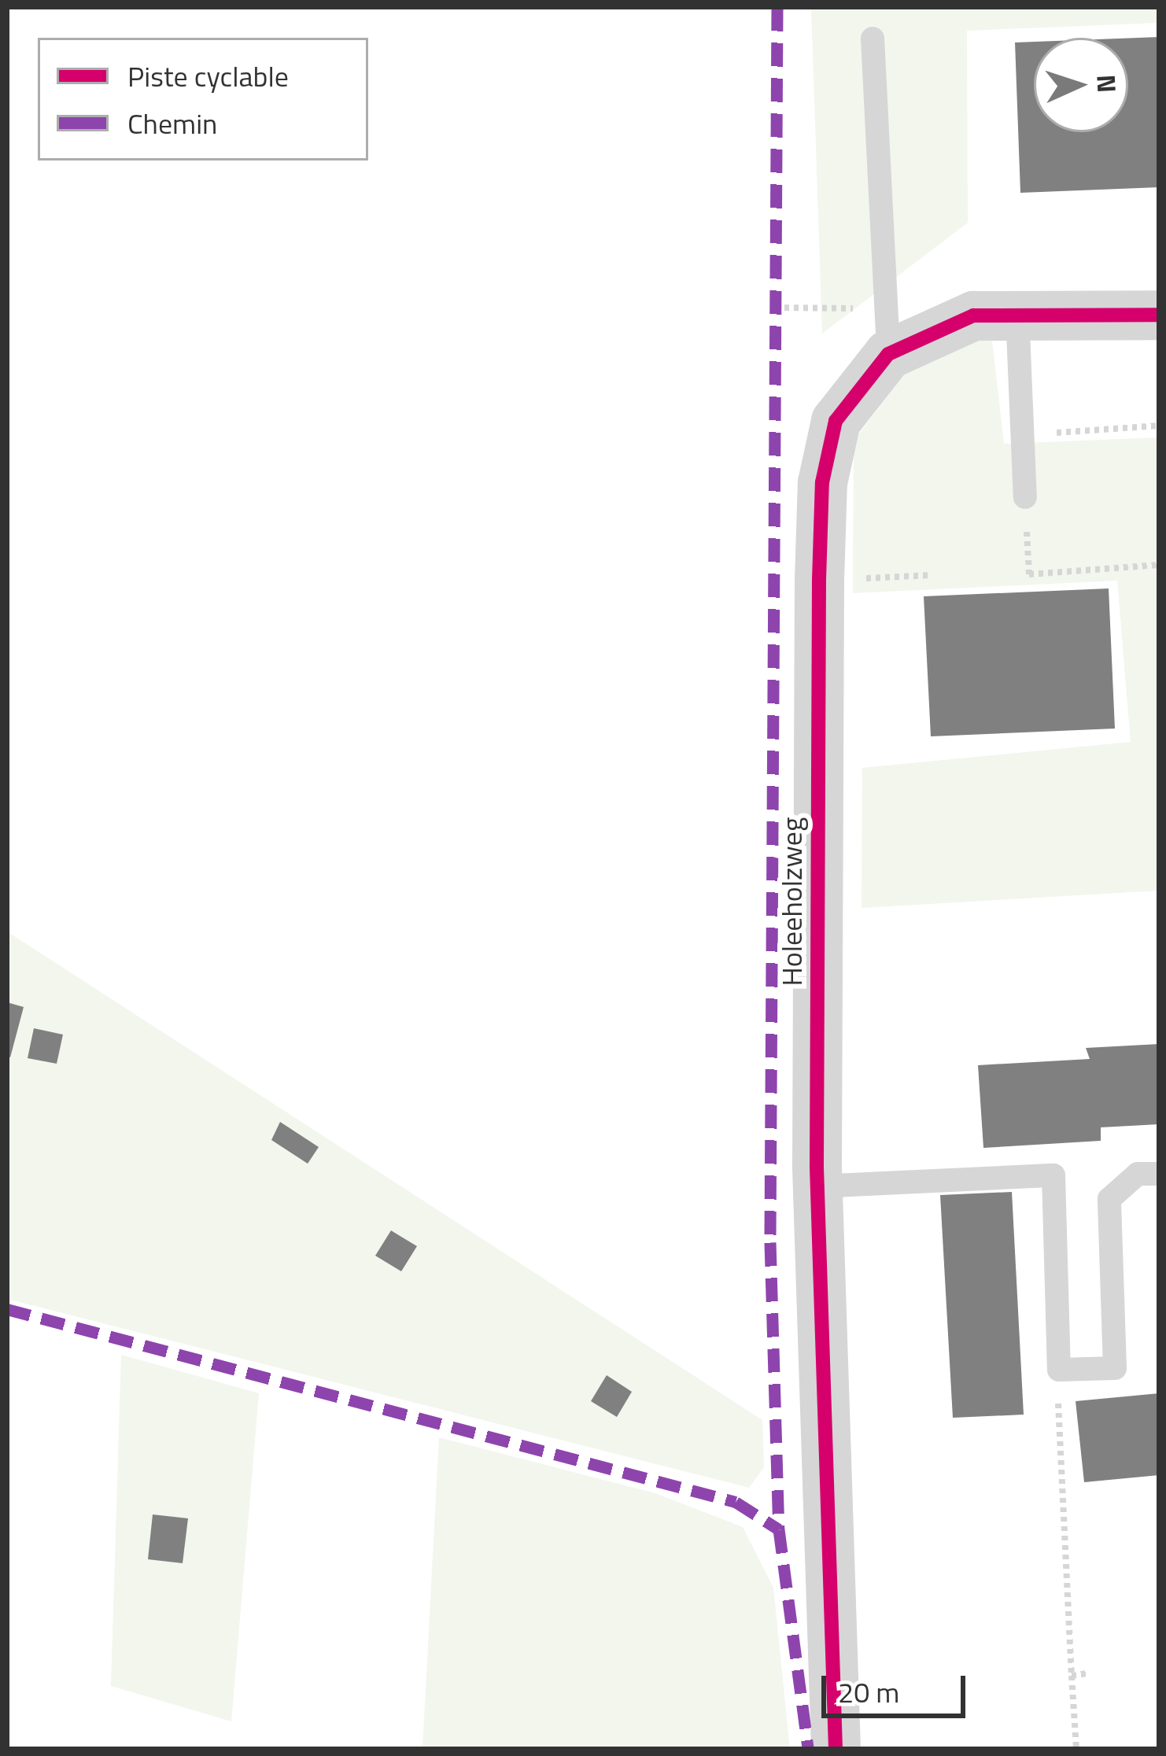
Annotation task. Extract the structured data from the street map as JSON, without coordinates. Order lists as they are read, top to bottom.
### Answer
{
  "streets": {
    "street": ["Holeeholzweg"]
  },
  "legend": ["Piste cyclable", "Chemin"],
  "scale_bar": "20 m",
  "north": "right"
}
